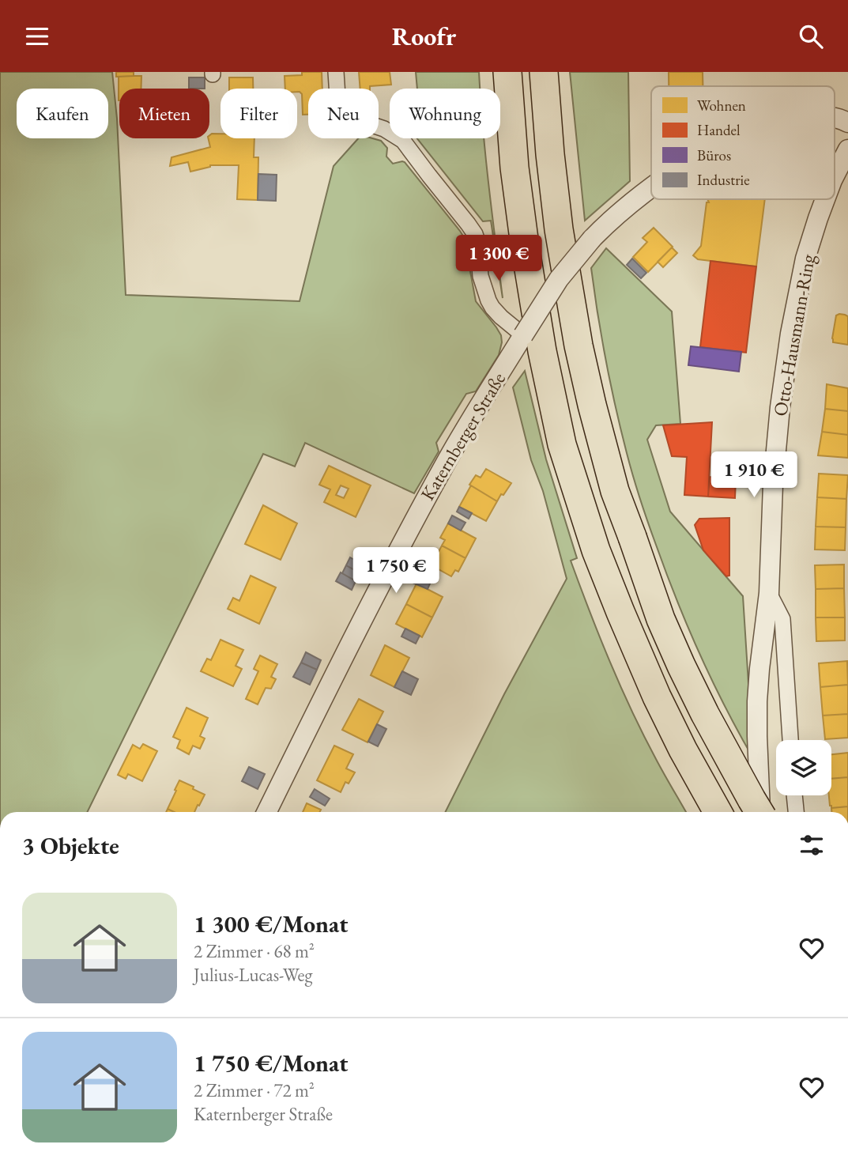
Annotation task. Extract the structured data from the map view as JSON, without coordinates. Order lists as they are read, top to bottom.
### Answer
{
  "streets": {
    "street": ["Otto-Hausmann-Ring", "Katernberger Straße"]
  },
  "legend": [
    "Wohnen",
    "Handel",
    "Büros",
    "Industrie"
  ],
  "page": {
    "header": "Roofr",
    "chip": [
      "Kaufen",
      "Mieten",
      "Filter",
      "Neu",
      "Wohnung"
    ],
    "price": ["1 300 €", "1 910 €", "1 750 €"],
    "heading": "3 Objekte",
    "list": [
      {
        "name": "1 300 €/Monat",
        "note": "2 Zimmer · 68 m² · Julius-Lucas-Weg"
      },
      {
        "name": "1 750 €/Monat",
        "note": "2 Zimmer · 72 m² · Katernberger Straße"
      }
    ]
  }
}
